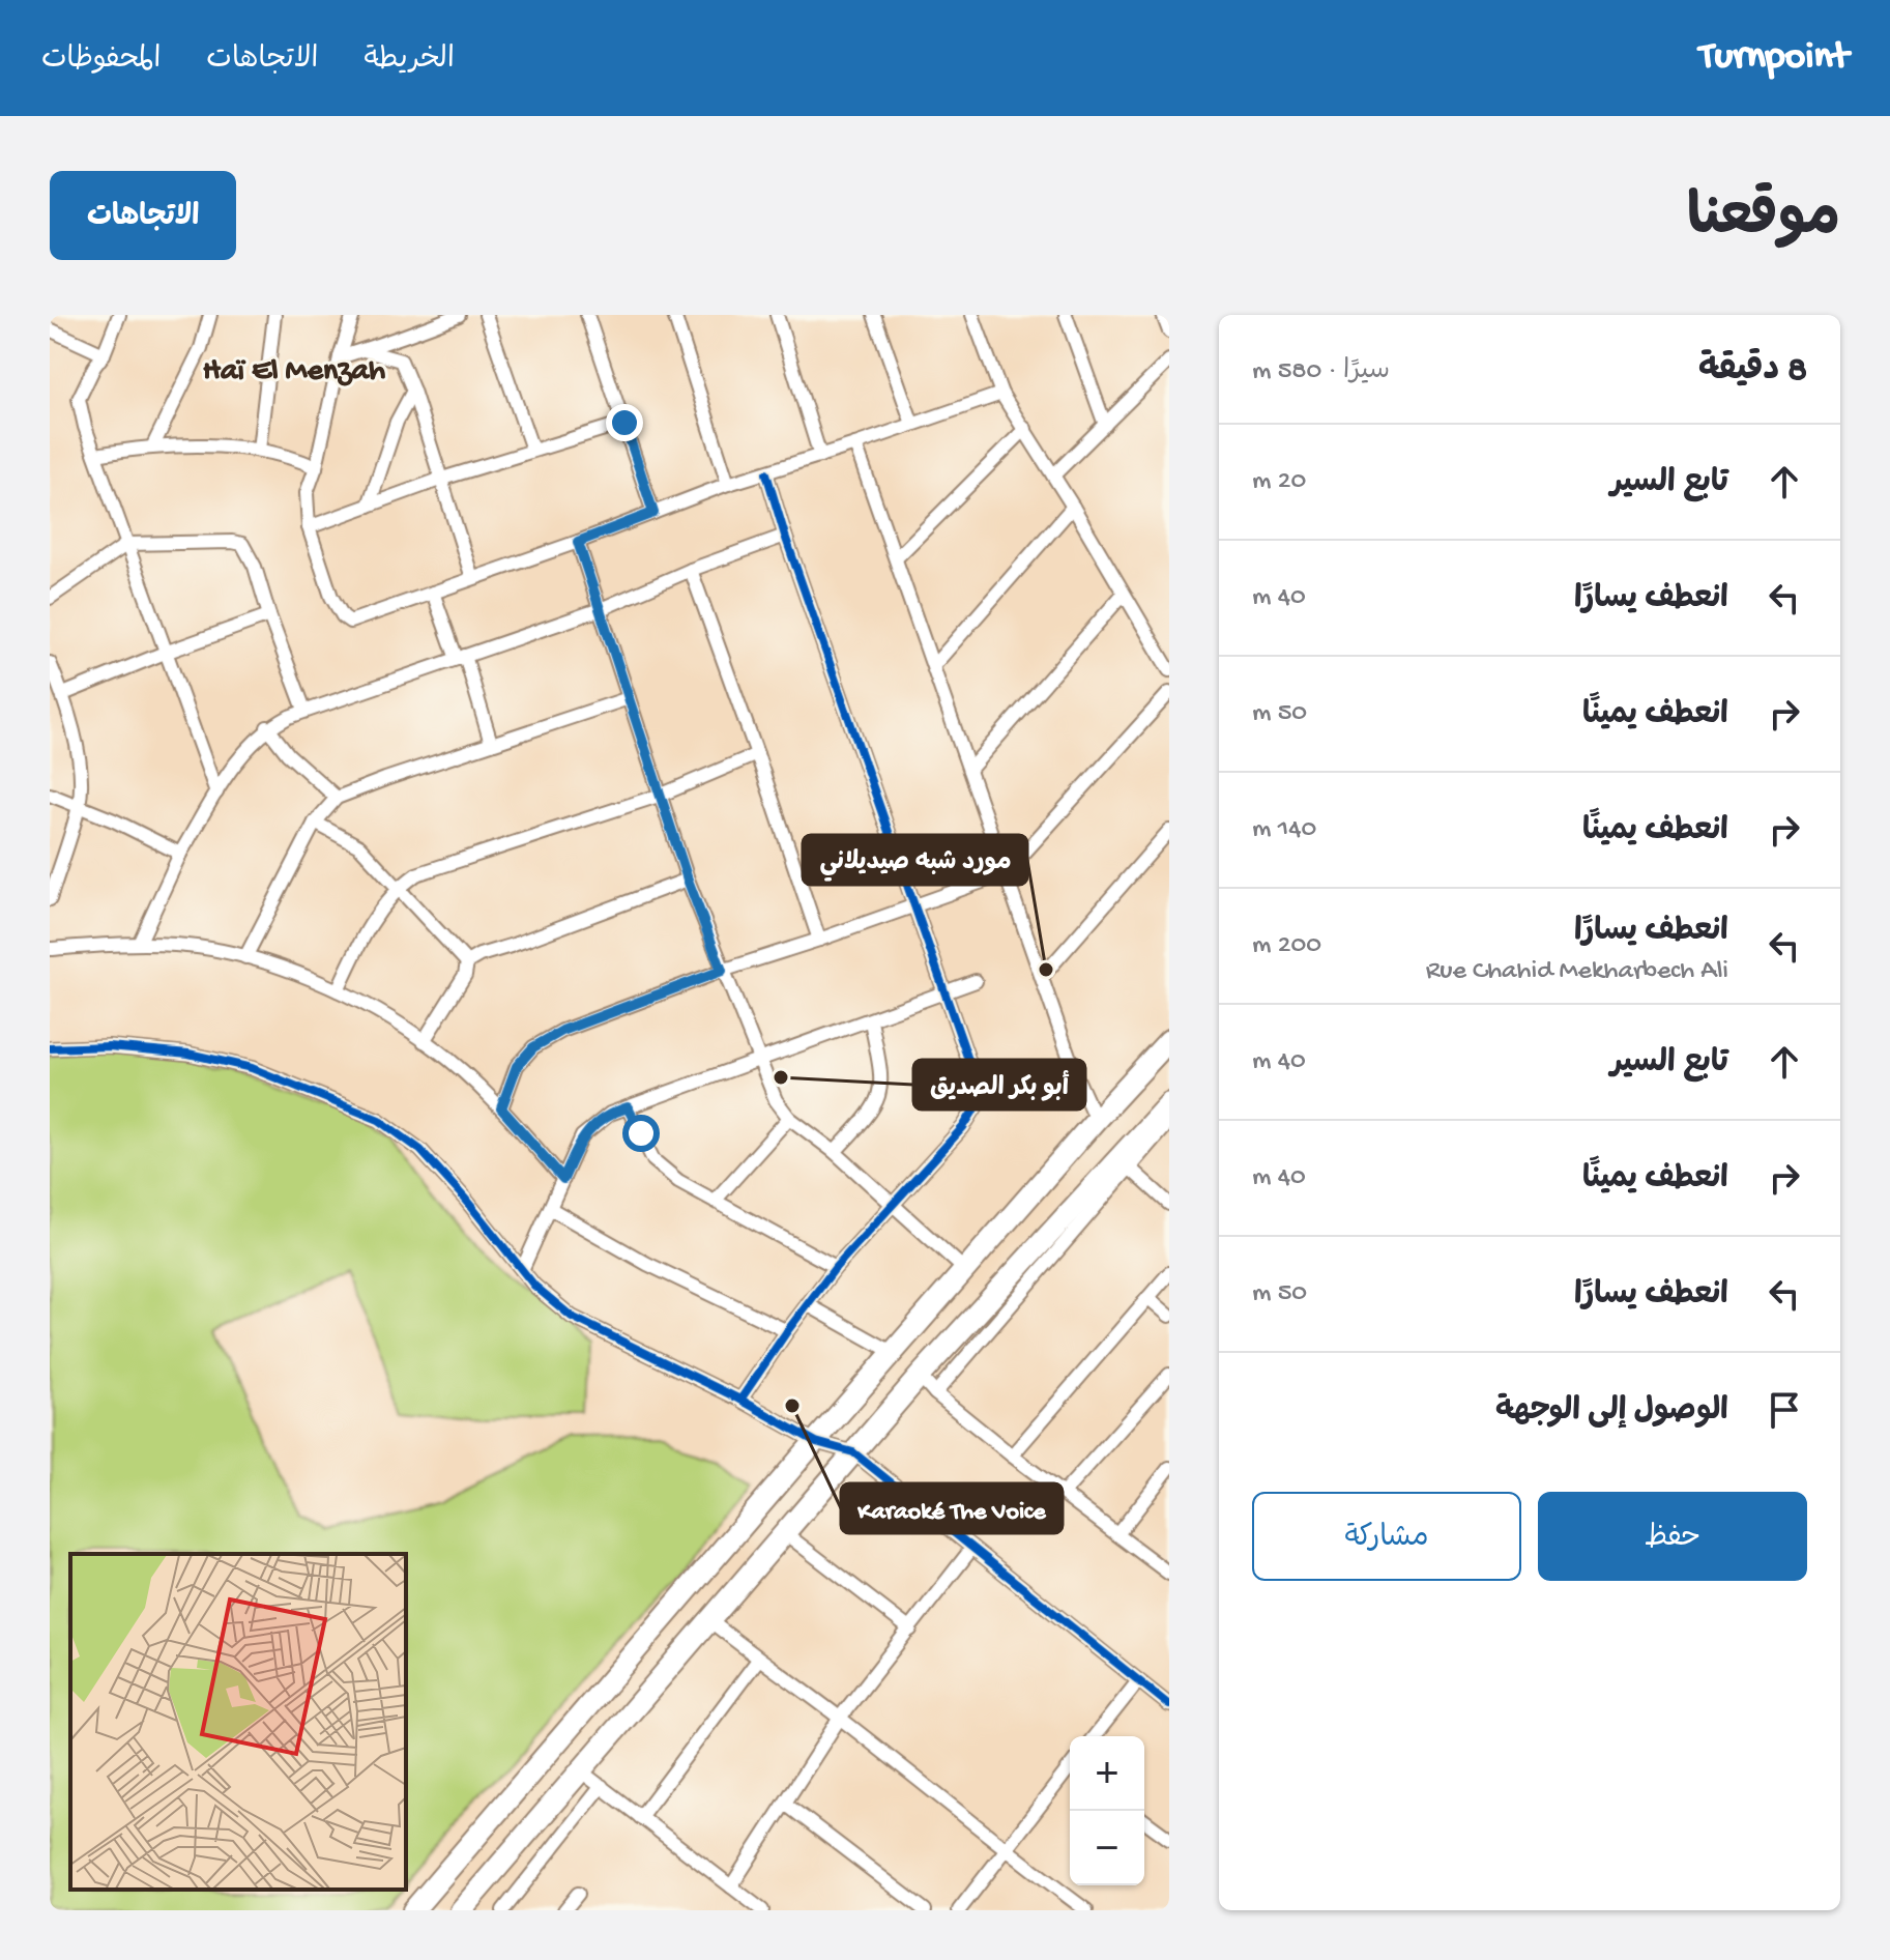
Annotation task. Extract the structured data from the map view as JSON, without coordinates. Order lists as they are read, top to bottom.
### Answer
{
  "districts": ["Haï El Menzah"],
  "places": ["مورد شبه صيديلاني", "أبو بكر الصديق", "Karaoké The Voice"],
  "page": {
    "header": "Turnpoint",
    "nav": ["الخريطة", "الاتجاهات", "المحفوظات"],
    "title": "موقعنا",
    "buttons": [
      "الاتجاهات",
      ["حفظ", "مشاركة"]
    ],
    "heading": ["8 دقيقة", "سيرًا · 580 m"],
    "list": [
      ["تابع السير", "20 m"],
      ["انعطف يسارًا", "40 m"],
      ["انعطف يمينًا", "50 m"],
      ["انعطف يمينًا", "140 m"],
      ["انعطف يسارًا", "Rue Chahid Mekharbech Ali", "200 m"],
      ["تابع السير", "40 m"],
      ["انعطف يمينًا", "40 m"],
      ["انعطف يسارًا", "50 m"],
      "الوصول إلى الوجهة"
    ],
    "map_buttons": ["+", "−"]
  }
}
